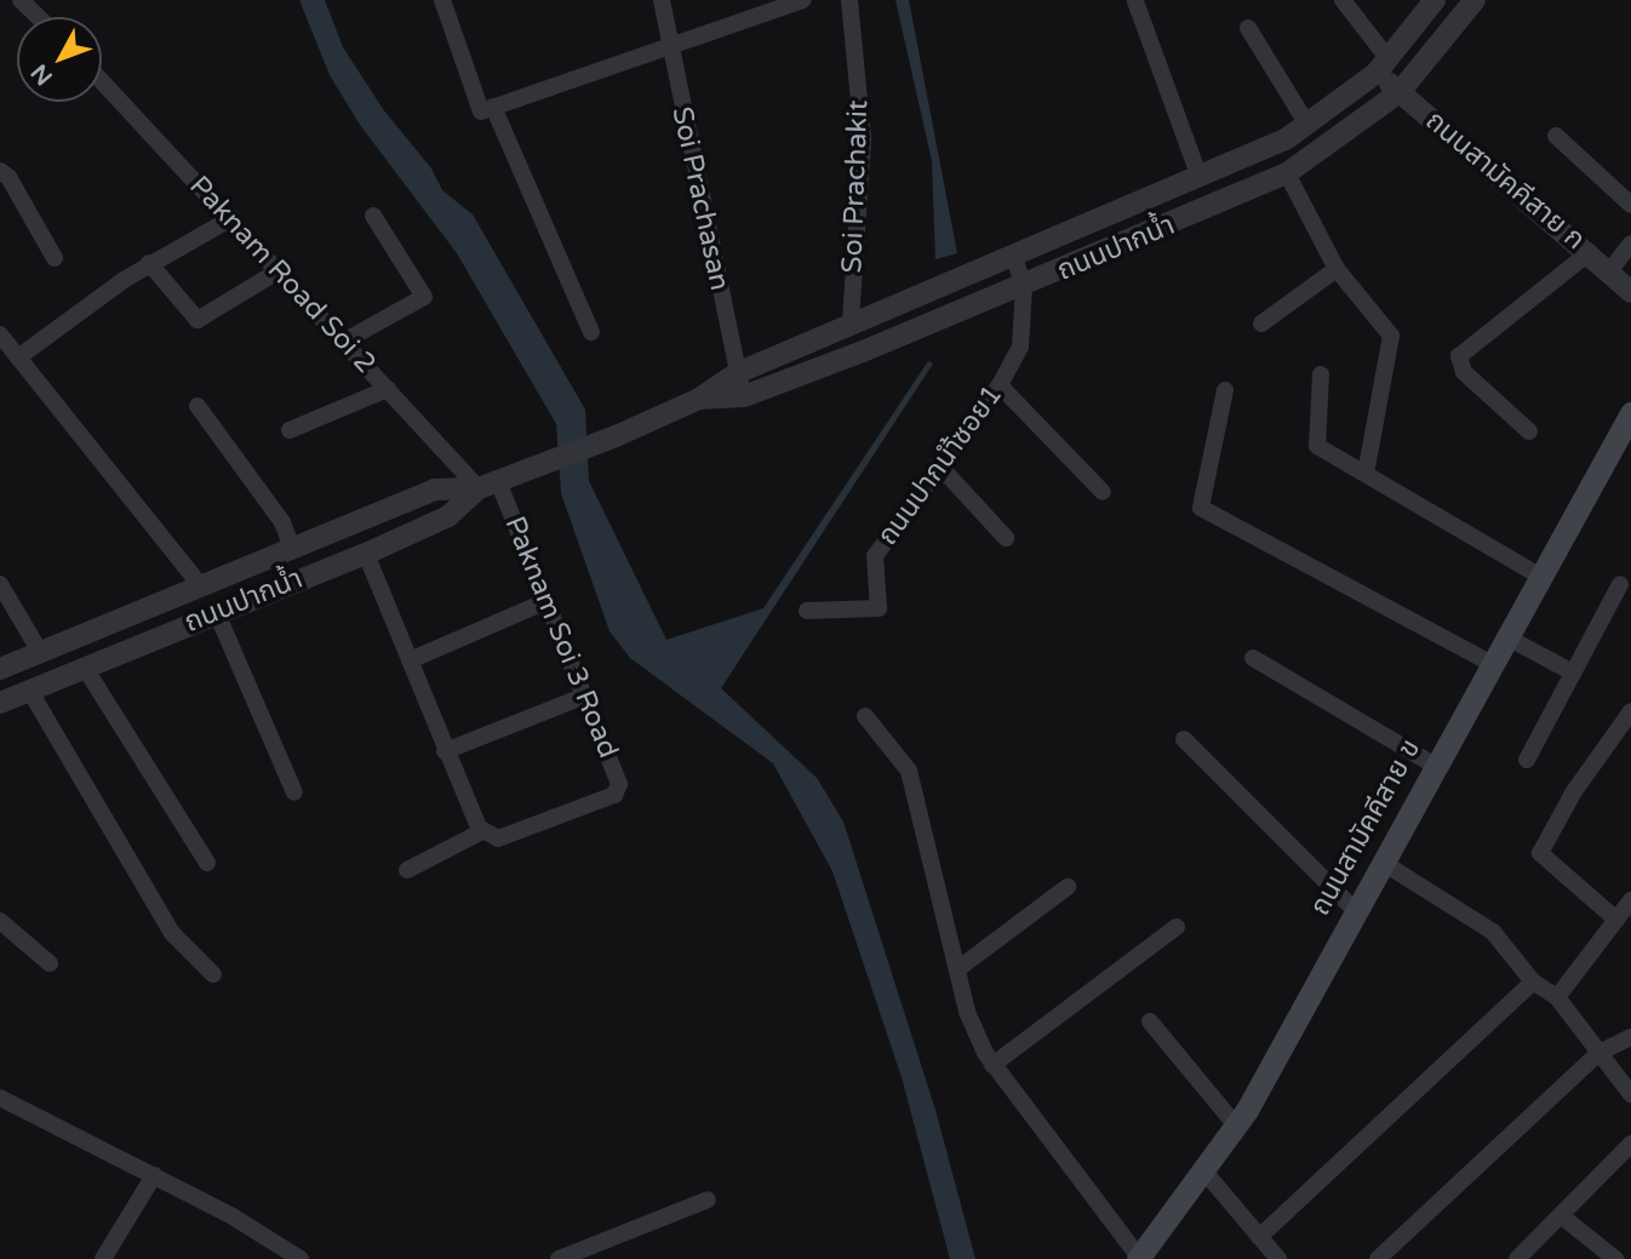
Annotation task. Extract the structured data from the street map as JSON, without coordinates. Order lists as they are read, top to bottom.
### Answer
{
  "streets": {
    "main road": ["ถนนสามัคคีสาย ข"],
    "street": [
      "ถนนสามัคคีสาย ก",
      "Soi Prachakit",
      "Soi Prachasan",
      "ถนนปากน้ำ",
      "Paknam Road Soi 2",
      "ถนนปากนำ้ซอย1",
      "Paknam Soi 3 Road"
    ]
  },
  "crossings": [
    ["ถนนสามัคคีสาย ก", "ถนนปากน้ำ"],
    ["Soi Prachakit", "ถนนปากน้ำ"],
    ["Soi Prachasan", "ถนนปากน้ำ"],
    ["ถนนปากน้ำ", "Paknam Road Soi 2"],
    ["ถนนปากน้ำ", "ถนนปากนำ้ซอย1"],
    ["ถนนปากน้ำ", "Paknam Soi 3 Road"],
    ["Paknam Road Soi 2", "Paknam Soi 3 Road"]
  ],
  "north": "bottom left"
}
